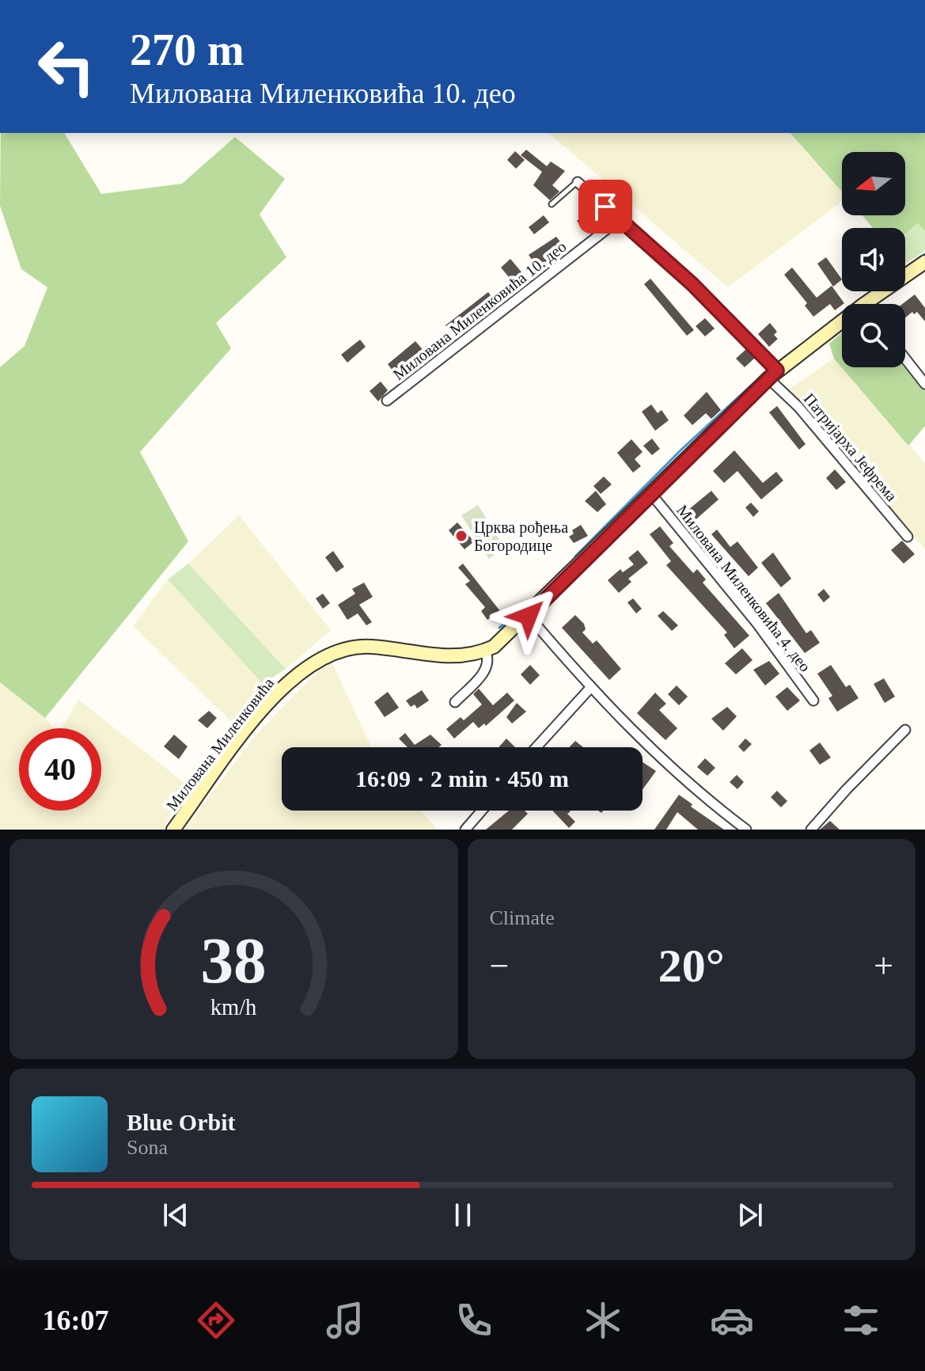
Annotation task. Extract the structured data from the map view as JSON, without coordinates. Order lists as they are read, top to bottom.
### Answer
{
  "streets": {
    "street": [
      "Милована Миленковића 10. део",
      "Патријарха Јефрема",
      "Милована Миленковића 4. део",
      "Милована Миленковића"
    ]
  },
  "crossings": [
    ["Патријарха Јефрема", "Милована Миленковића"],
    ["Милована Миленковића 4. део", "Милована Миленковића"]
  ],
  "places": ["Црква рођења Богородице"],
  "north": "left",
  "page": {
    "turn": ["270 m", "Милована Миленковића 10. део"],
    "limit": "40",
    "trip": "16:09 · 2 min · 450 m",
    "tile": "Climate",
    "heat": ["−", "20°", "+"],
    "song": ["Blue Orbit", "Sona"],
    "tabs": "16:07",
    "gauge": ["38", "km/h"]
  }
}
